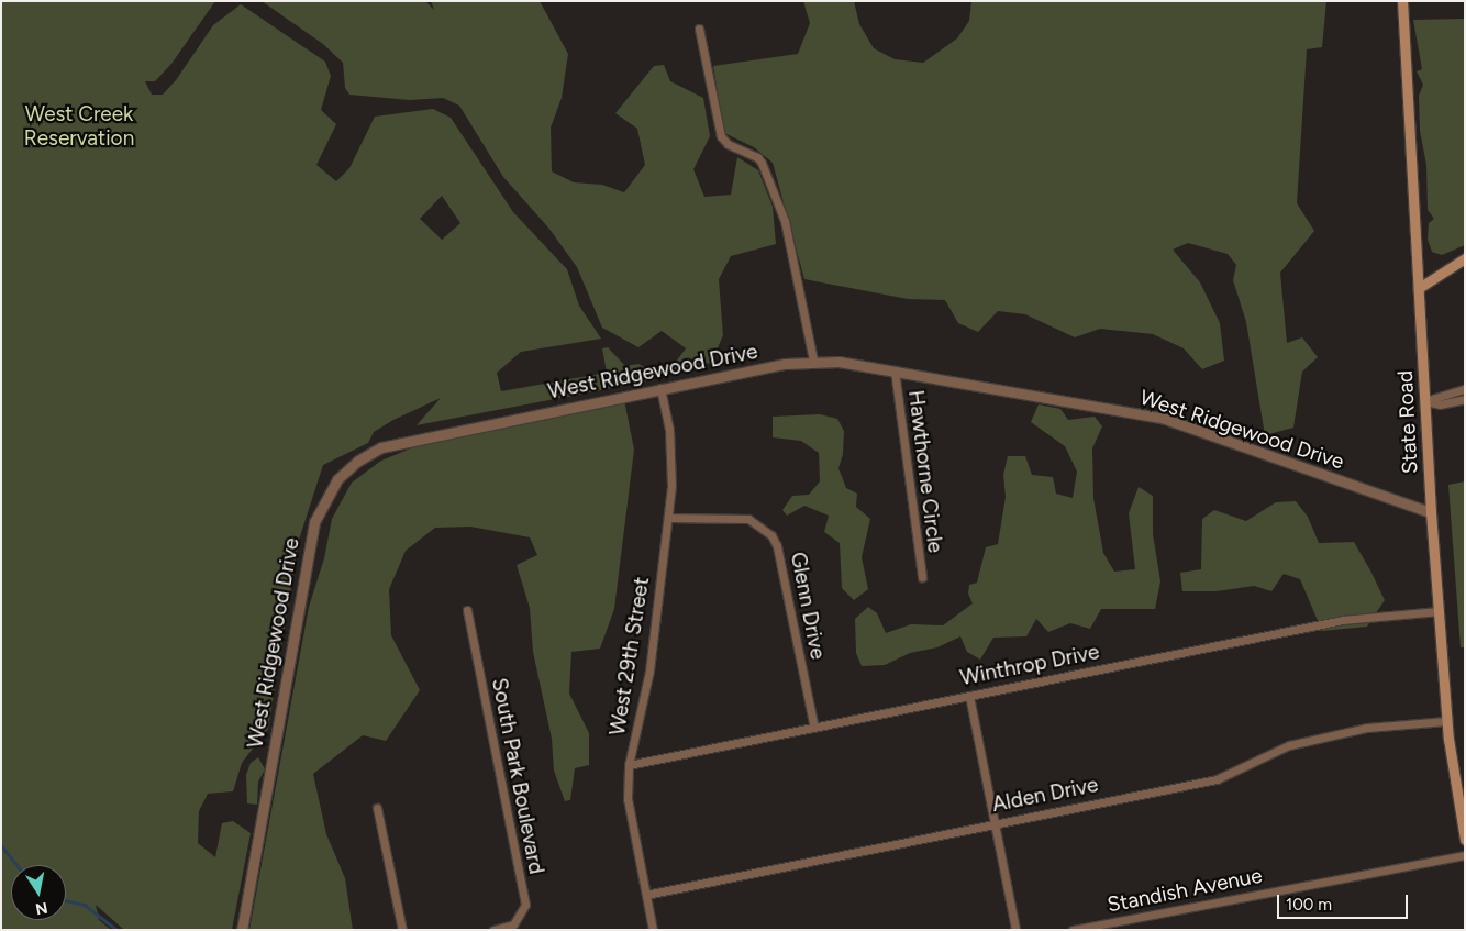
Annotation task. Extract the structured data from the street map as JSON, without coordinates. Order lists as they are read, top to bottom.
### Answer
{
  "streets": {
    "main road": ["State Road"],
    "street": [
      "West Ridgewood Drive",
      "Hawthorne Circle",
      "Glenn Drive",
      "West 29th Street",
      "Winthrop Drive",
      "South Park Boulevard",
      "Alden Drive",
      "Standish Avenue"
    ]
  },
  "crossings": [
    ["West Ridgewood Drive", "State Road"],
    ["West Ridgewood Drive", "Hawthorne Circle"],
    ["West Ridgewood Drive", "West 29th Street"],
    ["State Road", "Winthrop Drive"],
    ["State Road", "Alden Drive"],
    ["Glenn Drive", "West 29th Street"],
    ["Glenn Drive", "Winthrop Drive"],
    ["West 29th Street", "Winthrop Drive"],
    ["West 29th Street", "Alden Drive"]
  ],
  "parks": ["West Creek Reservation"],
  "scale_bar": "100 m",
  "north": "bottom"
}
